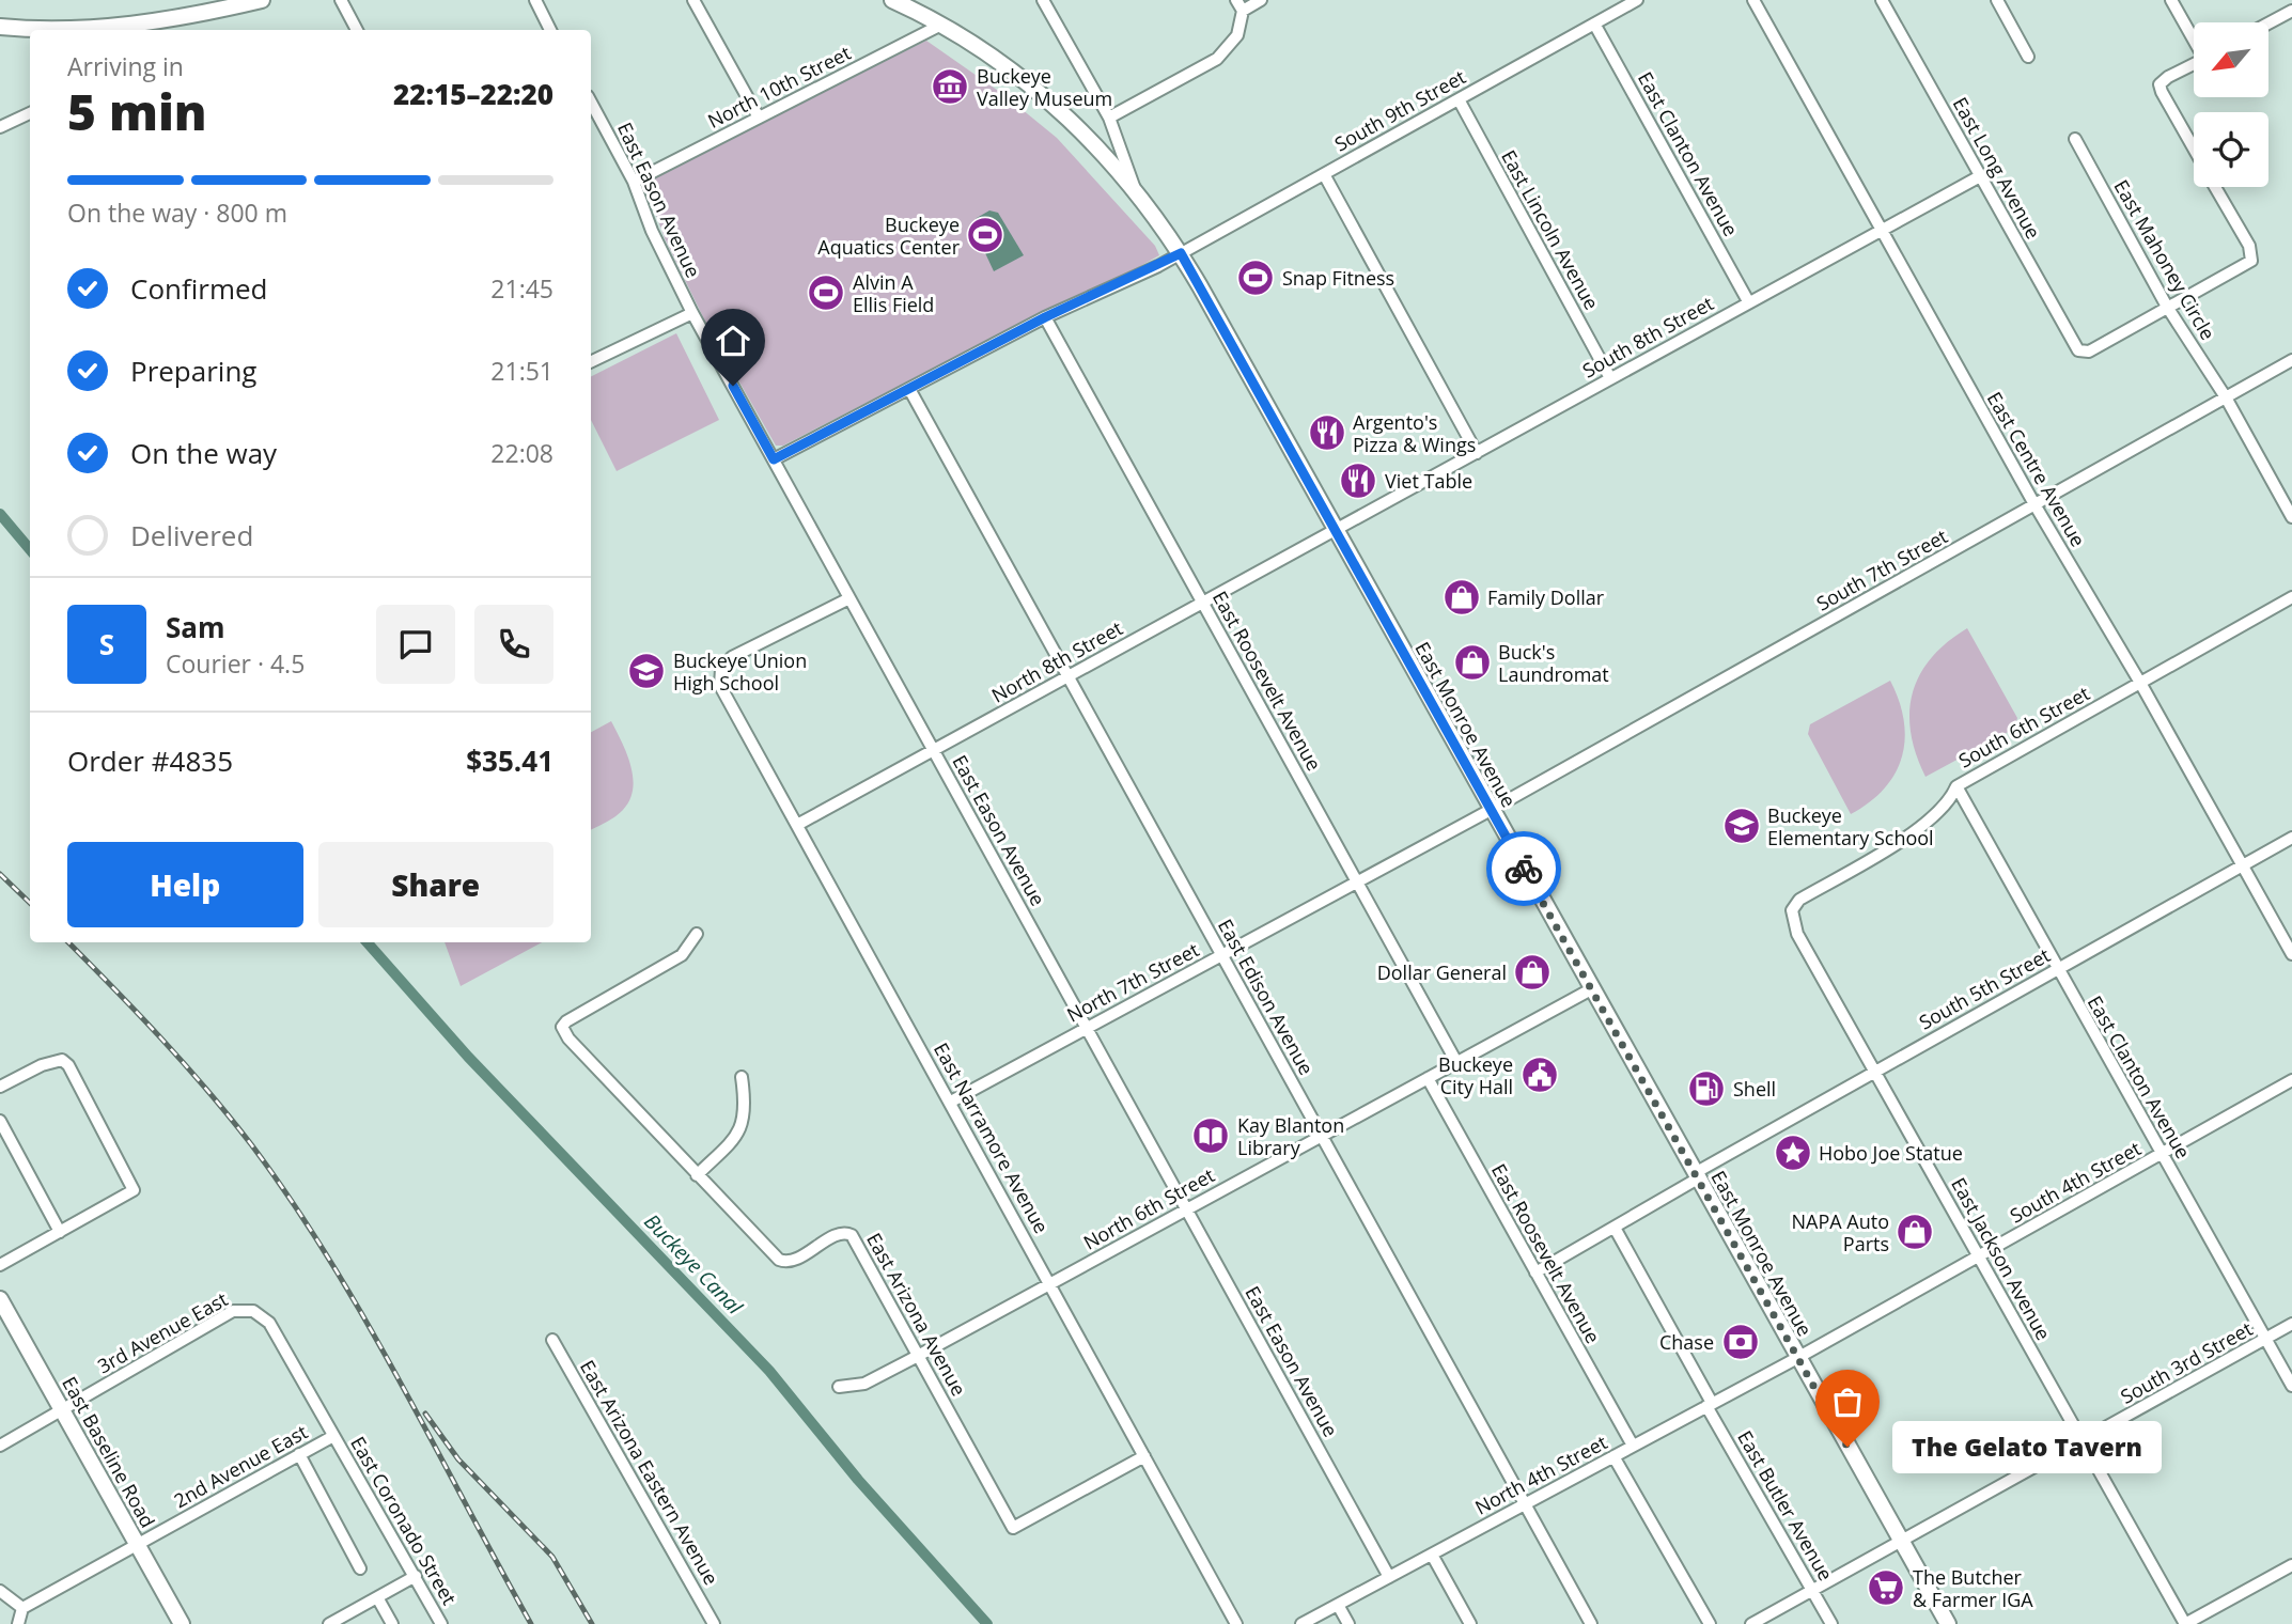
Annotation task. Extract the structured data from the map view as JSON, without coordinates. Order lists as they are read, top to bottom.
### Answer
{
  "streets": {
    "main road": ["East Monroe Avenue", "East Baseline Road"],
    "street": [
      "North 10th Street",
      "South 9th Street",
      "East Clanton Avenue",
      "East Long Avenue",
      "East Eason Avenue",
      "East Lincoln Avenue",
      "East Mahoney Circle",
      "South 8th Street",
      "East Centre Avenue",
      "South 7th Street",
      "North 8th Street",
      "East Roosevelt Avenue",
      "South 6th Street",
      "North 7th Street",
      "South 5th Street",
      "East Edison Avenue",
      "East Narramore Avenue",
      "South 4th Street",
      "North 6th Street",
      "East Jackson Avenue",
      "East Arizona Avenue",
      "3rd Avenue East",
      "South 3rd Street",
      "2nd Avenue East",
      "East Arizona Eastern Avenue",
      "North 4th Street",
      "East Butler Avenue",
      "East Coronado Street"
    ]
  },
  "crossings": [
    ["North 10th Street", "East Eason Avenue"],
    ["South 9th Street", "East Clanton Avenue"],
    ["South 9th Street", "East Eason Avenue"],
    ["South 9th Street", "East Lincoln Avenue"],
    ["South 9th Street", "East Roosevelt Avenue"],
    ["South 9th Street", "East Monroe Avenue"],
    ["South 9th Street", "East Edison Avenue"],
    ["East Clanton Avenue", "South 8th Street"],
    ["East Clanton Avenue", "South 6th Street"],
    ["East Clanton Avenue", "South 5th Street"],
    ["East Clanton Avenue", "South 4th Street"],
    ["East Clanton Avenue", "South 3rd Street"],
    ["East Long Avenue", "East Mahoney Circle"],
    ["East Long Avenue", "South 8th Street"],
    ["East Eason Avenue", "North 8th Street"],
    ["East Eason Avenue", "North 7th Street"],
    ["East Eason Avenue", "East Narramore Avenue"],
    ["East Eason Avenue", "North 6th Street"],
    ["East Eason Avenue", "North 4th Street"],
    ["East Lincoln Avenue", "South 8th Street"],
    ["East Mahoney Circle", "South 7th Street"],
    ["South 8th Street", "East Centre Avenue"],
    ["South 8th Street", "North 8th Street"],
    ["South 8th Street", "East Monroe Avenue"],
    ["East Centre Avenue", "South 7th Street"],
    ["East Centre Avenue", "South 6th Street"],
    ["East Centre Avenue", "South 5th Street"],
    ["South 7th Street", "East Monroe Avenue"],
    ["South 7th Street", "North 7th Street"],
    ["North 8th Street", "East Roosevelt Avenue"],
    ["North 8th Street", "East Monroe Avenue"],
    ["North 8th Street", "East Edison Avenue"],
    ["North 8th Street", "East Narramore Avenue"],
    ["East Roosevelt Avenue", "North 7th Street"],
    ["East Roosevelt Avenue", "South 5th Street"],
    ["East Roosevelt Avenue", "North 6th Street"],
    ["East Roosevelt Avenue", "North 4th Street"],
    ["East Monroe Avenue", "North 7th Street"],
    ["East Monroe Avenue", "South 5th Street"],
    ["East Monroe Avenue", "South 4th Street"],
    ["East Monroe Avenue", "North 6th Street"],
    ["East Monroe Avenue", "South 3rd Street"],
    ["East Monroe Avenue", "North 4th Street"],
    ["South 6th Street", "East Jackson Avenue"],
    ["North 7th Street", "East Edison Avenue"],
    ["North 7th Street", "East Narramore Avenue"],
    ["South 5th Street", "East Jackson Avenue"],
    ["South 5th Street", "East Butler Avenue"],
    ["East Edison Avenue", "North 6th Street"],
    ["East Edison Avenue", "North 4th Street"],
    ["East Narramore Avenue", "North 6th Street"],
    ["East Narramore Avenue", "East Arizona Avenue"],
    ["South 4th Street", "East Jackson Avenue"],
    ["South 4th Street", "North 4th Street"],
    ["North 6th Street", "East Arizona Avenue"],
    ["East Jackson Avenue", "South 3rd Street"],
    ["3rd Avenue East", "East Baseline Road"],
    ["3rd Avenue East", "2nd Avenue East"],
    ["3rd Avenue East", "East Coronado Street"],
    ["South 3rd Street", "East Butler Avenue"],
    ["East Baseline Road", "2nd Avenue East"],
    ["2nd Avenue East", "East Coronado Street"],
    ["North 4th Street", "East Butler Avenue"]
  ],
  "water": ["Buckeye Canal"],
  "places": {
    "museum": ["Buckeye Valley Museum"],
    "sports": ["Buckeye Aquatics Center", "Snap Fitness", "Alvin A Ellis Field"],
    "restaurant": ["Argento's Pizza & Wings", "Viet Table"],
    "shop": [
      "Family Dollar",
      "Buck's Laundromat",
      "Dollar General",
      "NAPA Auto Parts"
    ],
    "school or university": ["Buckeye Union High School", "Buckeye Elementary School"],
    "public building": ["Buckeye City Hall"],
    "fuel station": ["Shell"],
    "library": ["Kay Blanton Library"],
    "place": ["Hobo Joe Statue"],
    "bank": ["Chase"],
    "other": ["The Gelato Tavern"],
    "supermarket": ["The Butcher & Farmer IGA"]
  },
  "north": "bottom left",
  "page": {
    "heading": ["5 min", "Arriving in", "22:15–22:20"],
    "panel": [
      "Sam",
      "Courier · 4.5",
      "Order #4835",
      "$35.41"
    ],
    "bar": "On the way · 800 m",
    "list": [
      ["Confirmed", "21:45"],
      ["Preparing", "21:51"],
      ["On the way", "22:08"],
      "Delivered"
    ],
    "round": "S",
    "buttons": ["Help", "Share"],
    "bubble": "The Gelato Tavern"
  }
}
